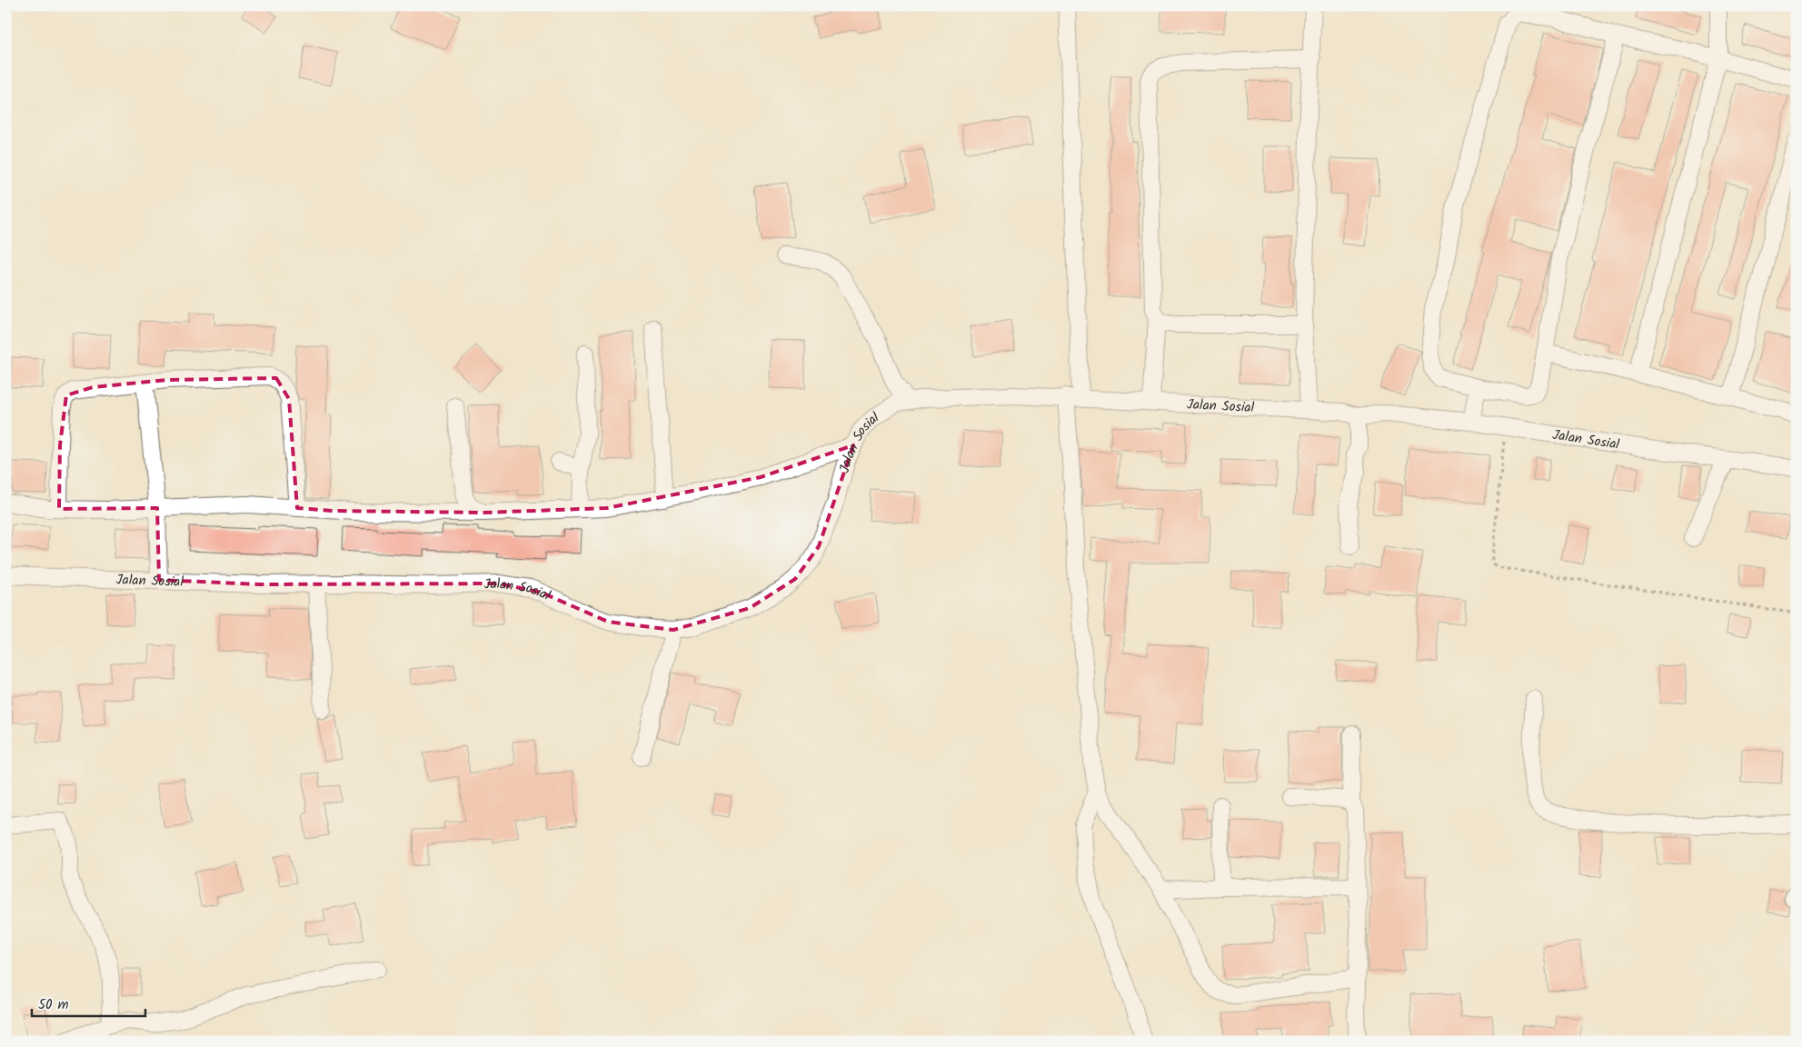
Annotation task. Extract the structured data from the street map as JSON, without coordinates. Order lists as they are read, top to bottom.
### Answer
{
  "streets": {
    "street": ["Jalan Sosial"]
  },
  "scale_bar": "50 m"
}
